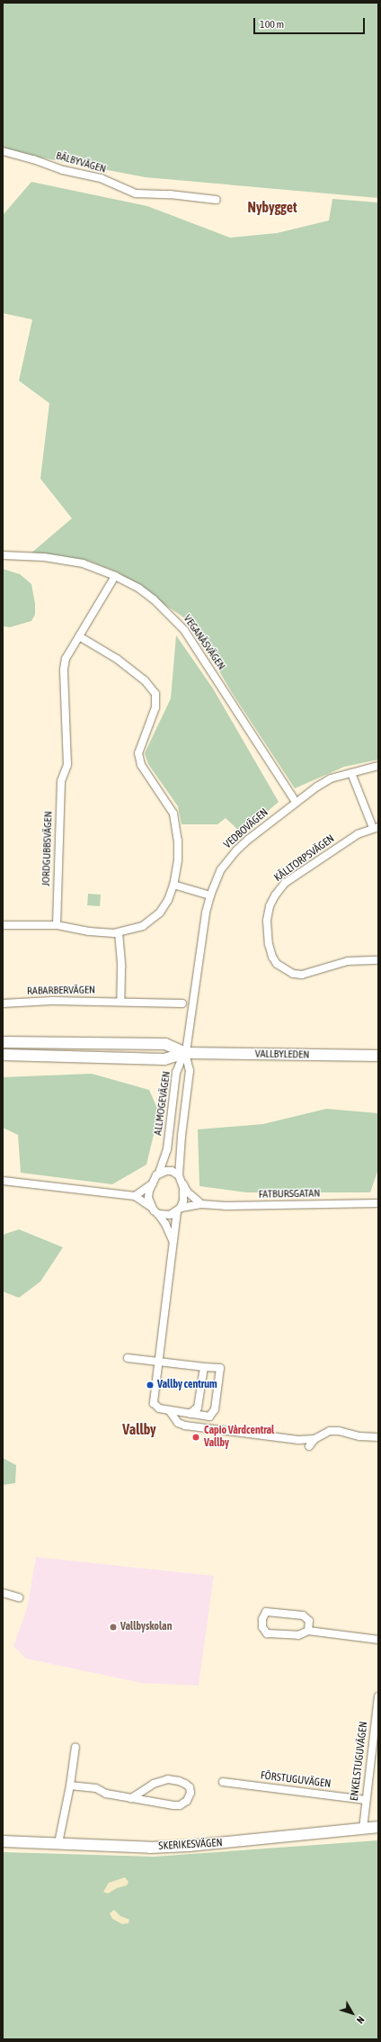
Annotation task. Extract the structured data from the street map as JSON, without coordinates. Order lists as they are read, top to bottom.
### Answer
{
  "streets": {
    "main road": ["VALLBYLEDEN", "SKERIKESVÄGEN"],
    "street": [
      "BÄLBYVÄGEN",
      "VEGANÄSVÄGEN",
      "VEDBOVÄGEN",
      "JORDGUBBSVÄGEN",
      "KÄLLTORPSVÄGEN",
      "RABARBERVÄGEN",
      "ALLMOGEVÄGEN",
      "FATBURSGATAN",
      "ENKELSTUGUVÄGEN",
      "FÖRSTUGUVÄGEN"
    ]
  },
  "crossings": [
    ["VEGANÄSVÄGEN", "VEDBOVÄGEN"],
    ["VEGANÄSVÄGEN", "JORDGUBBSVÄGEN"],
    ["VEDBOVÄGEN", "KÄLLTORPSVÄGEN"],
    ["VEDBOVÄGEN", "VALLBYLEDEN"],
    ["VEDBOVÄGEN", "ALLMOGEVÄGEN"],
    ["VALLBYLEDEN", "ALLMOGEVÄGEN"],
    ["ALLMOGEVÄGEN", "FATBURSGATAN"],
    ["ENKELSTUGUVÄGEN", "FÖRSTUGUVÄGEN"],
    ["ENKELSTUGUVÄGEN", "SKERIKESVÄGEN"]
  ],
  "districts": ["Nybygget", "Vallby"],
  "places": ["Vallby centrum", "Capio Vårdcentral Vallby", "Vallbyskolan"],
  "scale_bar": "100 m",
  "north": "bottom right"
}
